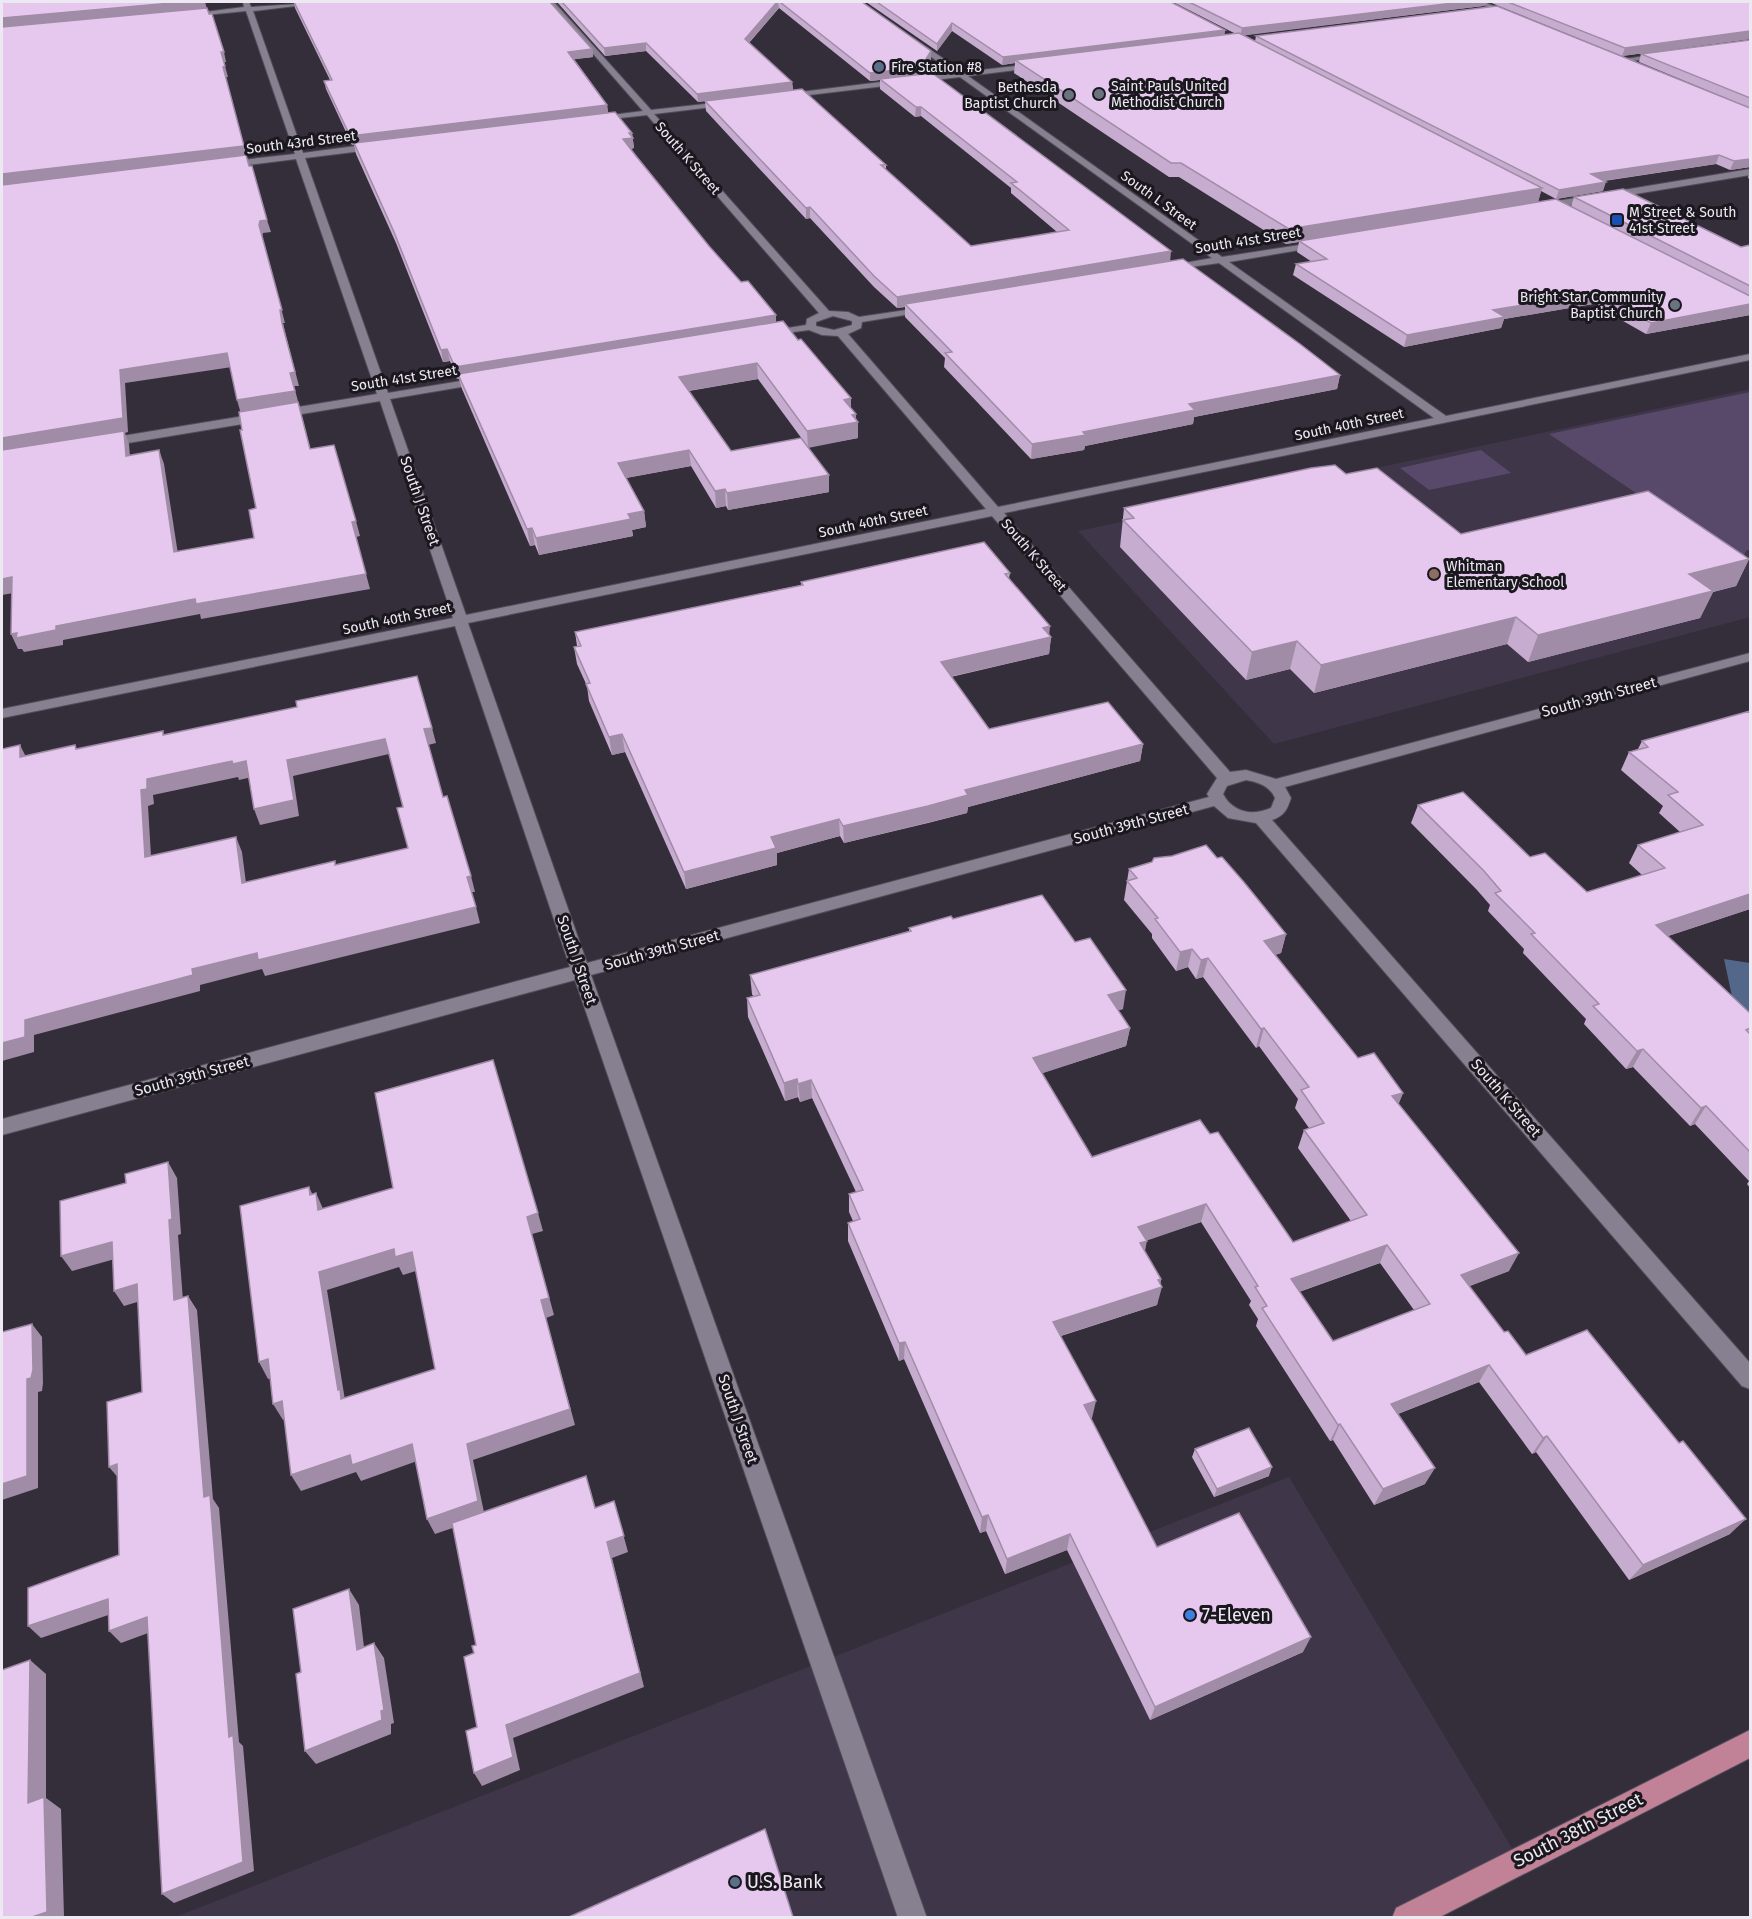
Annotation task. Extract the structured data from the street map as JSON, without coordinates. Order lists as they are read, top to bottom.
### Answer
{
  "streets": {
    "main road": ["South 38th Street"],
    "street": [
      "South 43rd Street",
      "South K Street",
      "South L Street",
      "South 41st Street",
      "South 40th Street",
      "South J Street",
      "South 39th Street"
    ]
  },
  "crossings": [
    ["South 43rd Street", "South J Street"],
    ["South K Street", "South 40th Street"],
    ["South K Street", "South 39th Street"],
    ["South L Street", "South 41st Street"],
    ["South L Street", "South 40th Street"],
    ["South 41st Street", "South J Street"],
    ["South 40th Street", "South J Street"],
    ["South J Street", "South 39th Street"]
  ],
  "places": {
    "other": [
      "Fire Station #8",
      "Saint Pauls United Methodist Church",
      "Bethesda Baptist Church",
      "Bright Star Community Baptist Church",
      "Whitman Elementary School",
      "7-Eleven",
      "U.S. Bank"
    ],
    "transit": ["M Street & South 41st Street"]
  }
}
